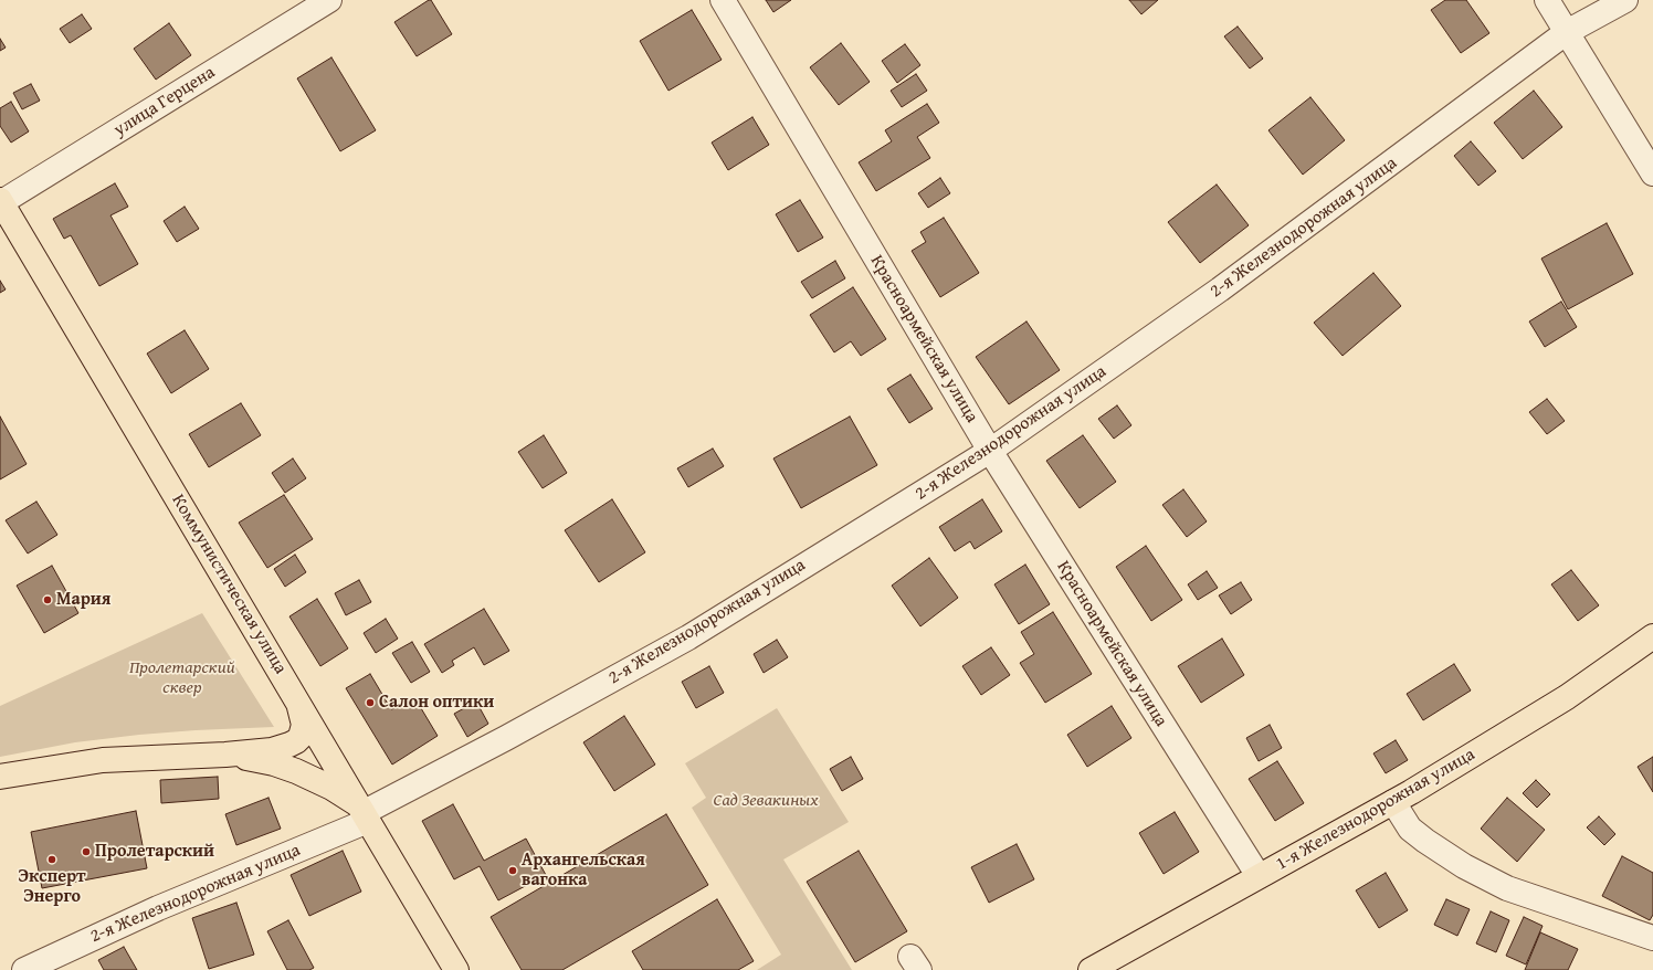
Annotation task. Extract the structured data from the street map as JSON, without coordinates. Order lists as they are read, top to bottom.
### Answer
{
  "streets": {
    "main road": ["Коммунистическая улица", "1-я Железнодорожная улица"],
    "street": ["улица Герцена", "2-я Железнодорожная улица", "Красноармейская улица"]
  },
  "crossings": [
    ["улица Герцена", "Коммунистическая улица"],
    ["2-я Железнодорожная улица", "Красноармейская улица"],
    ["2-я Железнодорожная улица", "Коммунистическая улица"],
    ["Красноармейская улица", "1-я Железнодорожная улица"]
  ],
  "parks": ["Пролетарский сквер", "Сад Зевакиных"],
  "places": [
    "Мария",
    "Салон оптики",
    "Пролетарский",
    "Эксперт Энерго",
    "Архангельская вагонка"
  ]
}
